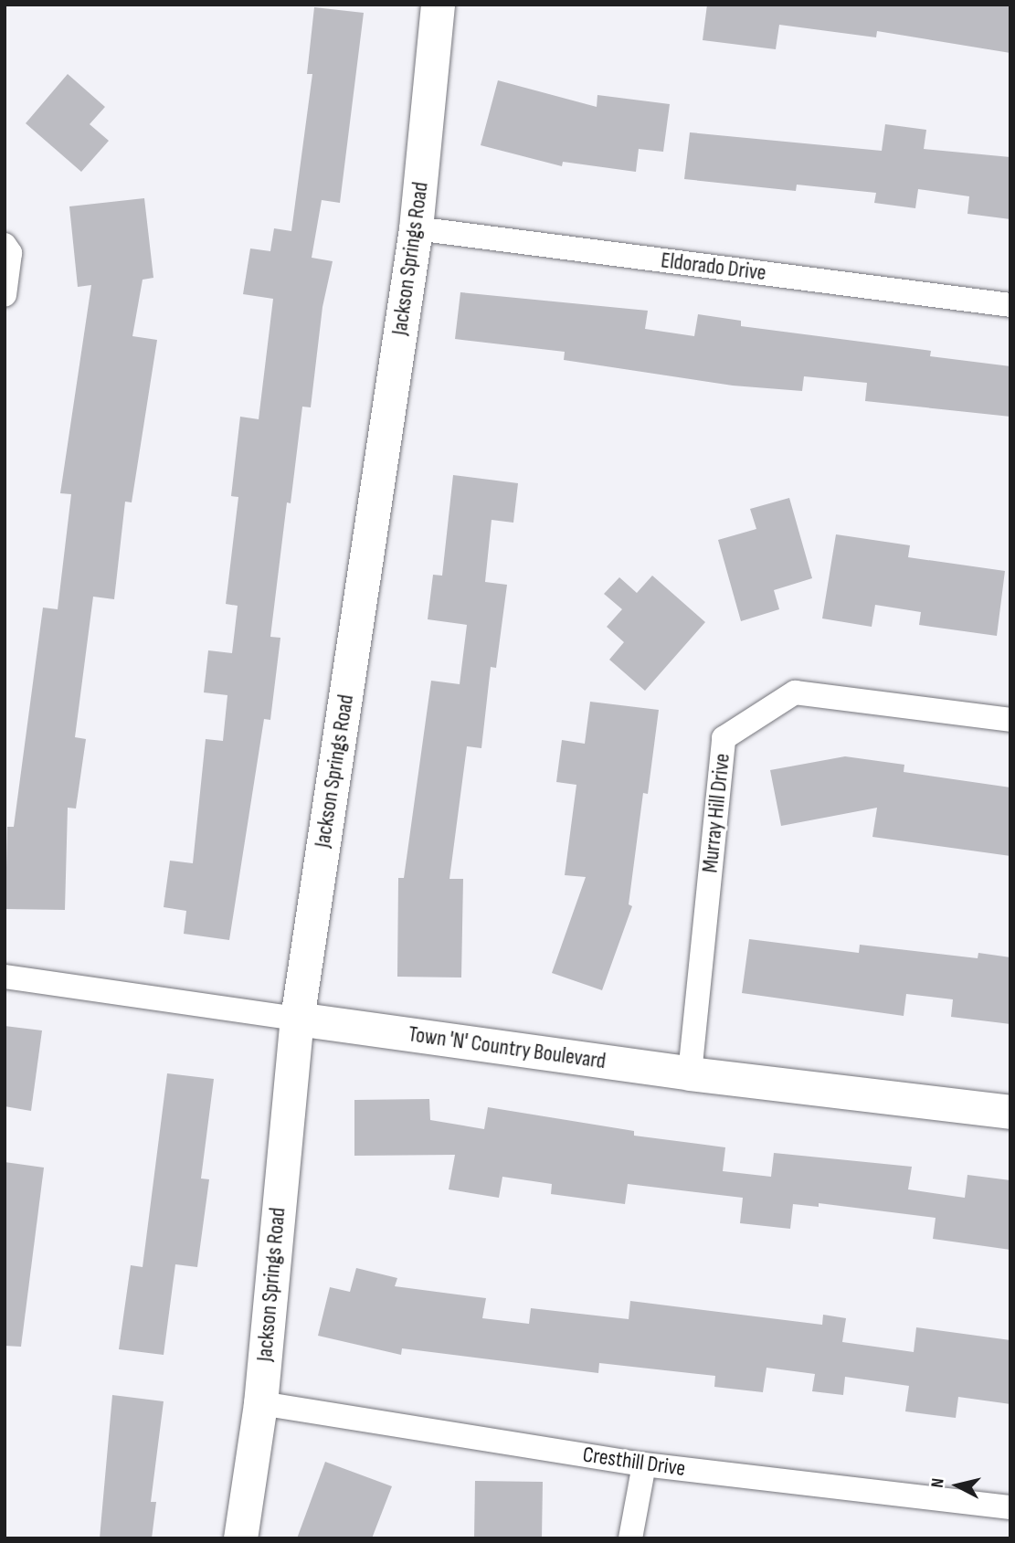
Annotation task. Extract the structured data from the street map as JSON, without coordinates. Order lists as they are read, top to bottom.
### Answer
{
  "streets": {
    "street": [
      "Jackson Springs Road",
      "Eldorado Drive",
      "Murray Hill Drive",
      "Town 'N' Country Boulevard",
      "Cresthill Drive"
    ]
  },
  "crossings": [
    ["Jackson Springs Road", "Eldorado Drive"],
    ["Jackson Springs Road", "Town 'N' Country Boulevard"],
    ["Jackson Springs Road", "Cresthill Drive"],
    ["Murray Hill Drive", "Town 'N' Country Boulevard"]
  ],
  "north": "left"
}
